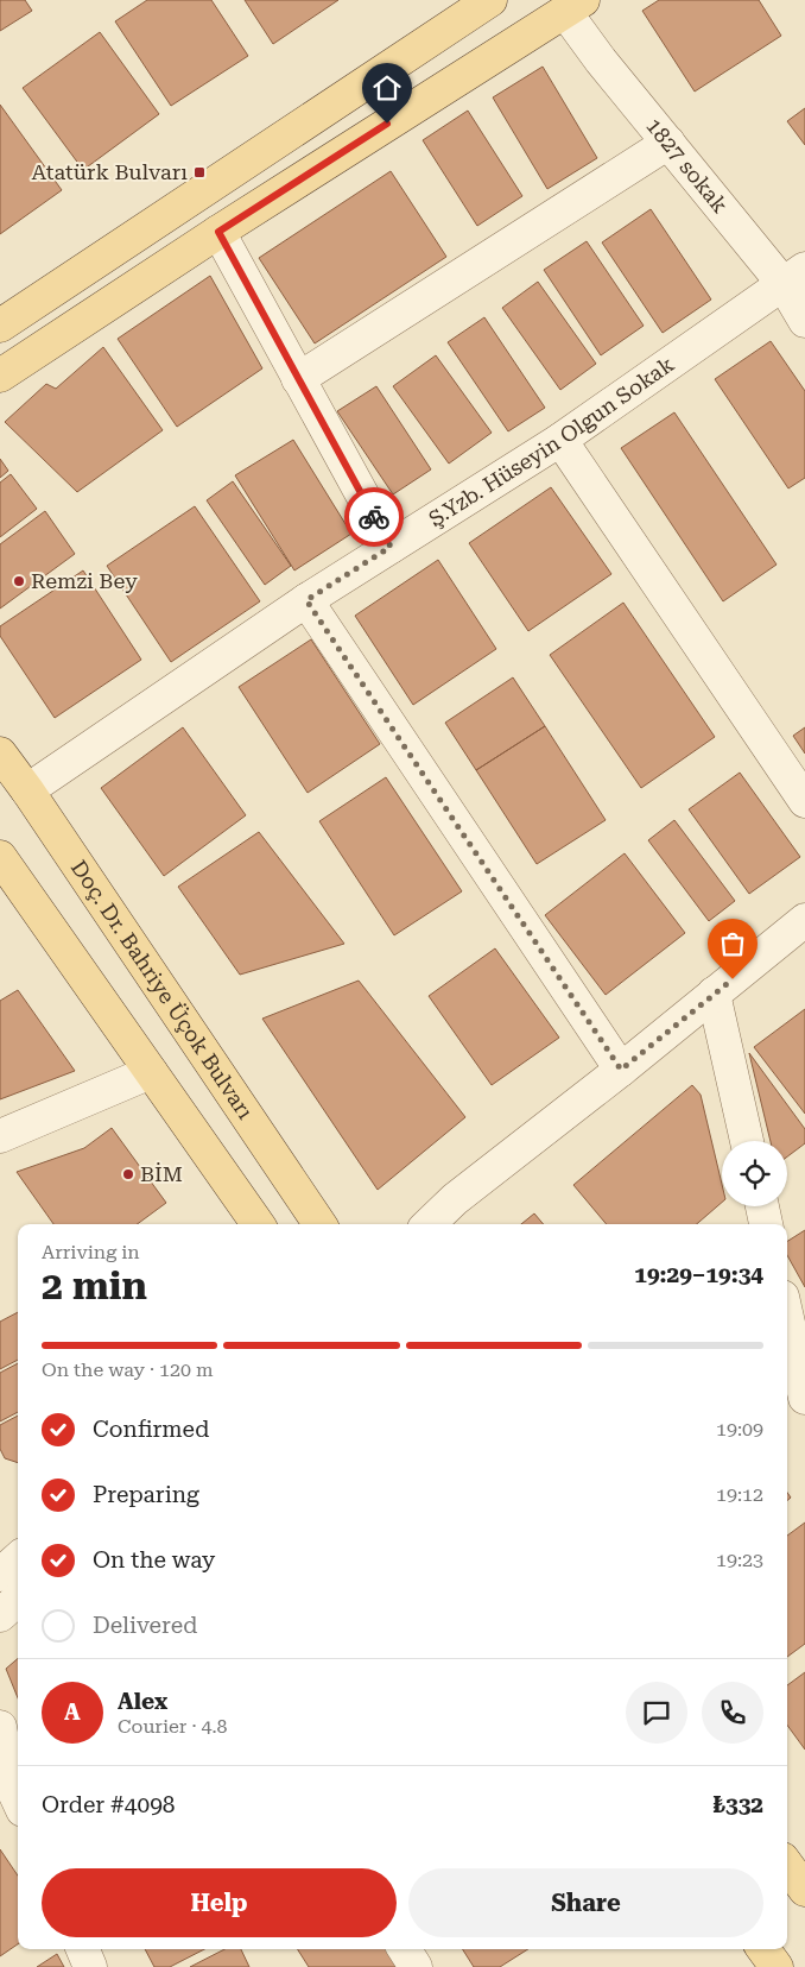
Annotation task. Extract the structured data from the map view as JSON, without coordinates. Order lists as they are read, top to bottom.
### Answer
{
  "streets": {
    "main road": ["Doç. Dr. Bahriye Üçok Bulvarı"],
    "street": ["1827 sokak", "Ş.Yzb. Hüseyin Olgun Sokak"]
  },
  "crossings": [
    ["1827 sokak", "Ş.Yzb. Hüseyin Olgun Sokak"],
    ["Ş.Yzb. Hüseyin Olgun Sokak", "Doç. Dr. Bahriye Üçok Bulvarı"]
  ],
  "places": {
    "transit": ["Atatürk Bulvarı"],
    "other": ["Remzi Bey", "BİM"]
  },
  "page": {
    "heading": ["2 min", "Arriving in", "19:29–19:34"],
    "panel": [
      "Alex",
      "Courier · 4.8",
      "Order #4098",
      "₺332"
    ],
    "bar": "On the way · 120 m",
    "list": [
      ["Confirmed", "19:09"],
      ["Preparing", "19:12"],
      ["On the way", "19:23"],
      "Delivered"
    ],
    "round": "A",
    "buttons": ["Help", "Share"]
  }
}
